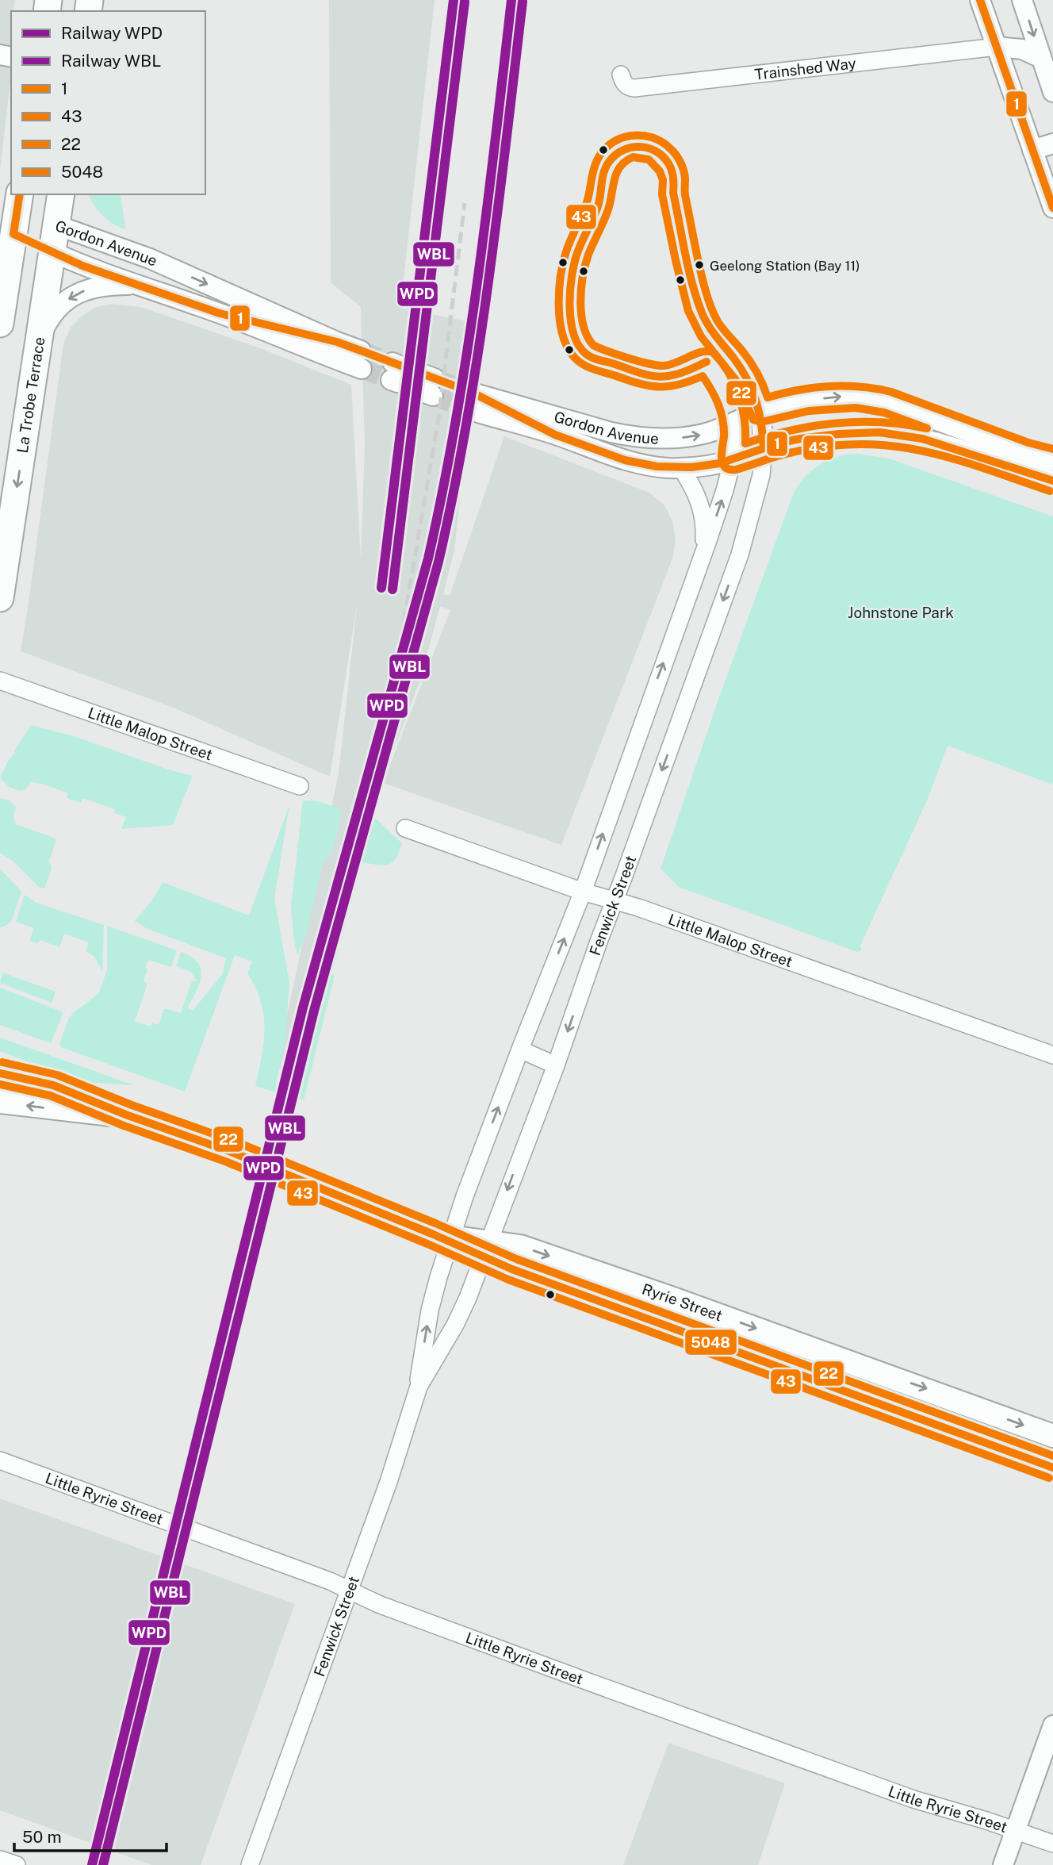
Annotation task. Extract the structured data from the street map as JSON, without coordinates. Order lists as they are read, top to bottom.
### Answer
{
  "streets": {
    "highway": ["Gordon Avenue", "La Trobe Terrace"],
    "main road": ["Ryrie Street"],
    "street": [
      "Trainshed Way",
      "Little Malop Street",
      "Fenwick Street",
      "Little Ryrie Street"
    ]
  },
  "crossings": [
    ["Gordon Avenue", "La Trobe Terrace"],
    ["Gordon Avenue", "Fenwick Street"],
    ["Little Malop Street", "Fenwick Street"],
    ["Fenwick Street", "Ryrie Street"],
    ["Fenwick Street", "Little Ryrie Street"]
  ],
  "one_way": ["La Trobe Terrace"],
  "parks": ["Johnstone Park"],
  "places": ["Geelong Station (Bay 11)"],
  "lines": [
    "rail line WPD",
    "transit line 1",
    "rail line WBL",
    "transit line 43",
    "transit line 22",
    "transit line 5048"
  ],
  "legend": [
    "Railway WPD",
    "Railway WBL",
    "1",
    "43",
    "22",
    "5048"
  ],
  "scale_bar": "50 m"
}
